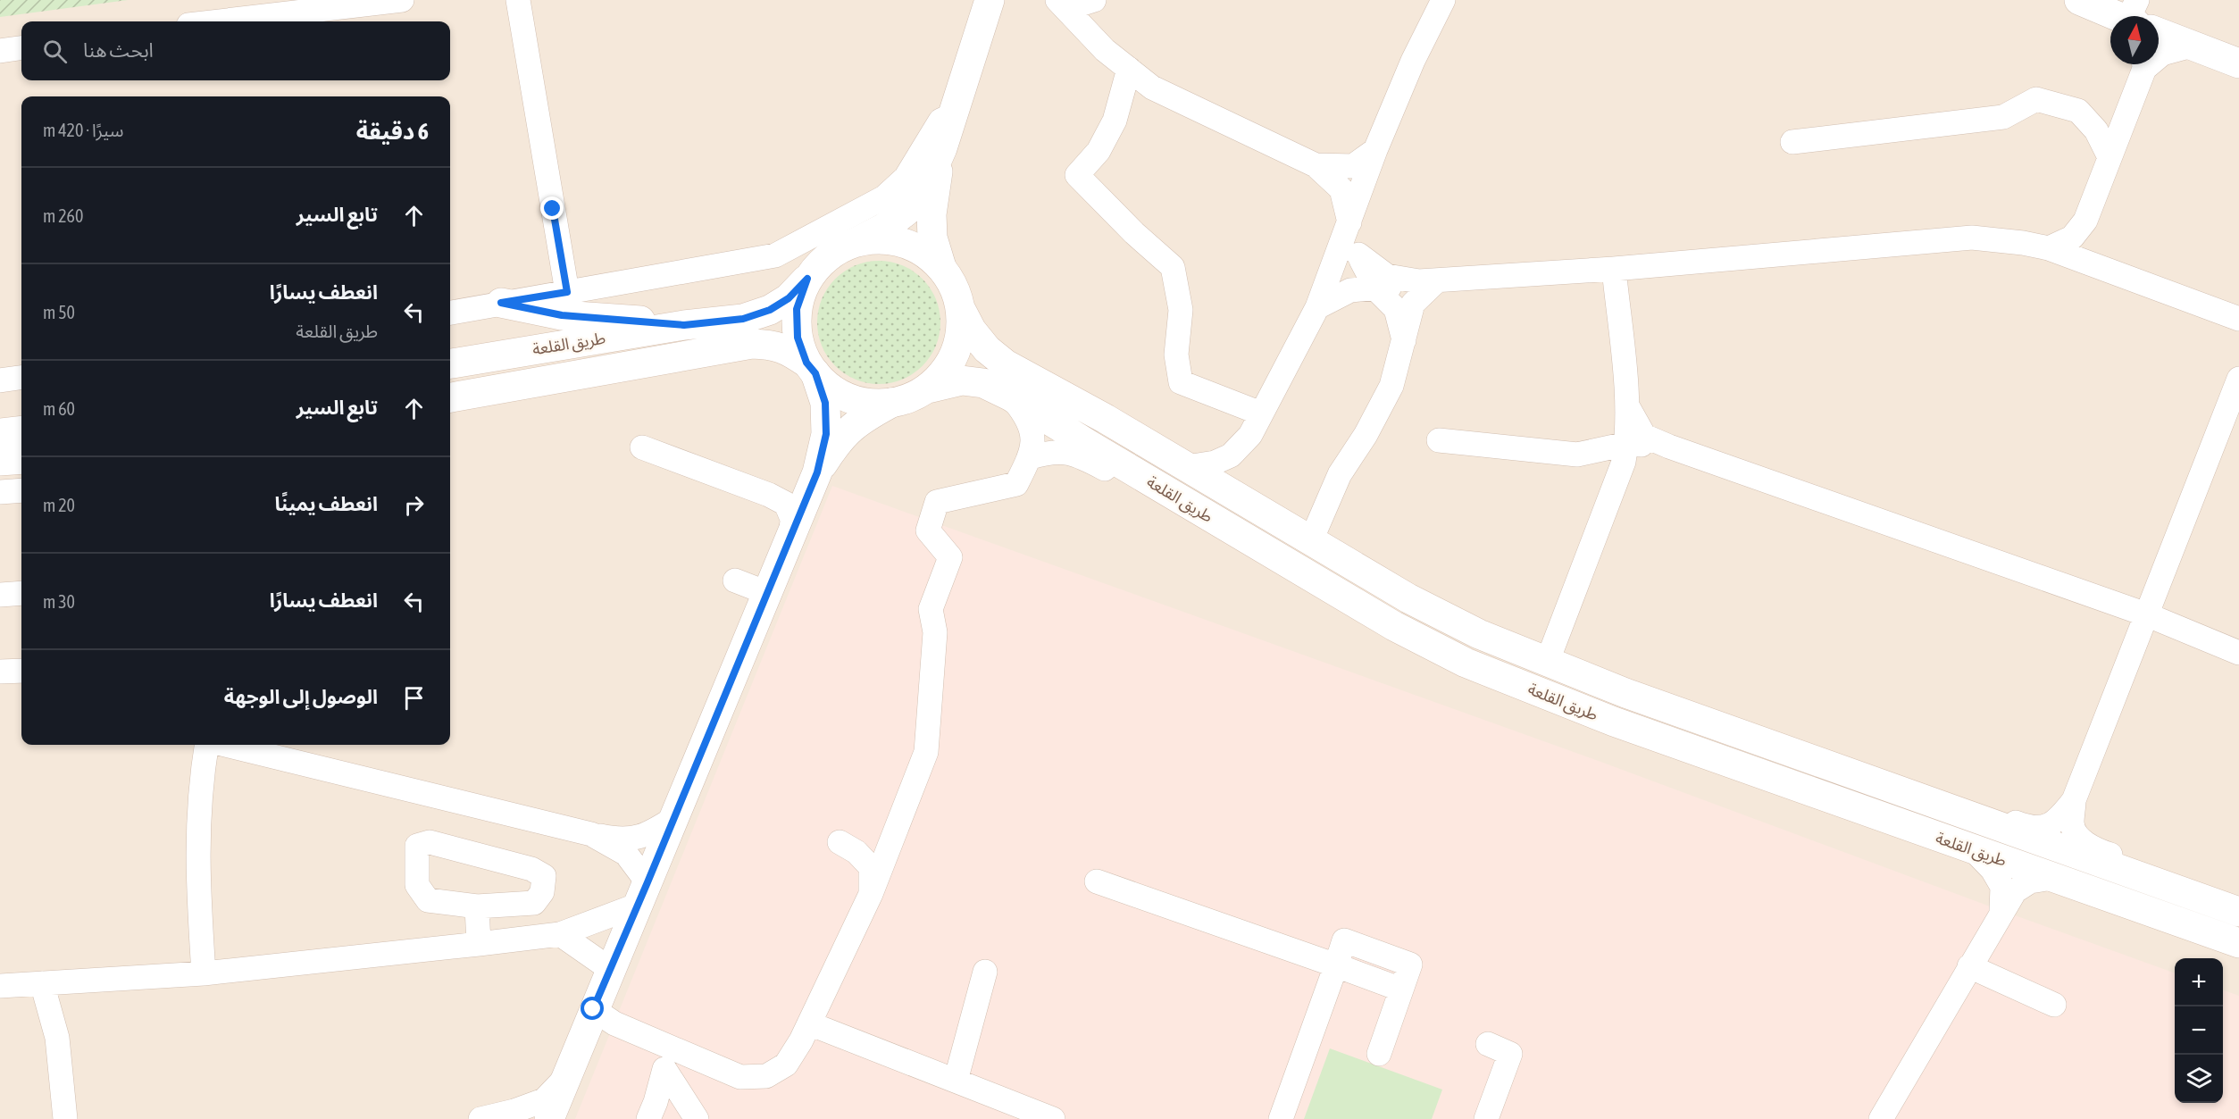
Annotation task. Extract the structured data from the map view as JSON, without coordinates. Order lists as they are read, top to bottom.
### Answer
{
  "streets": {
    "main road": ["طريق القلعة"]
  },
  "north": "top",
  "page": {
    "search": "ابحث هنا",
    "heading": ["6 دقيقة", "سيرًا · 420 m"],
    "list": [
      ["تابع السير", "260 m"],
      ["انعطف يسارًا", "طريق القلعة", "50 m"],
      ["تابع السير", "60 m"],
      ["انعطف يمينًا", "20 m"],
      ["انعطف يسارًا", "30 m"],
      "الوصول إلى الوجهة"
    ],
    "map_buttons": ["+", "−"]
  }
}
